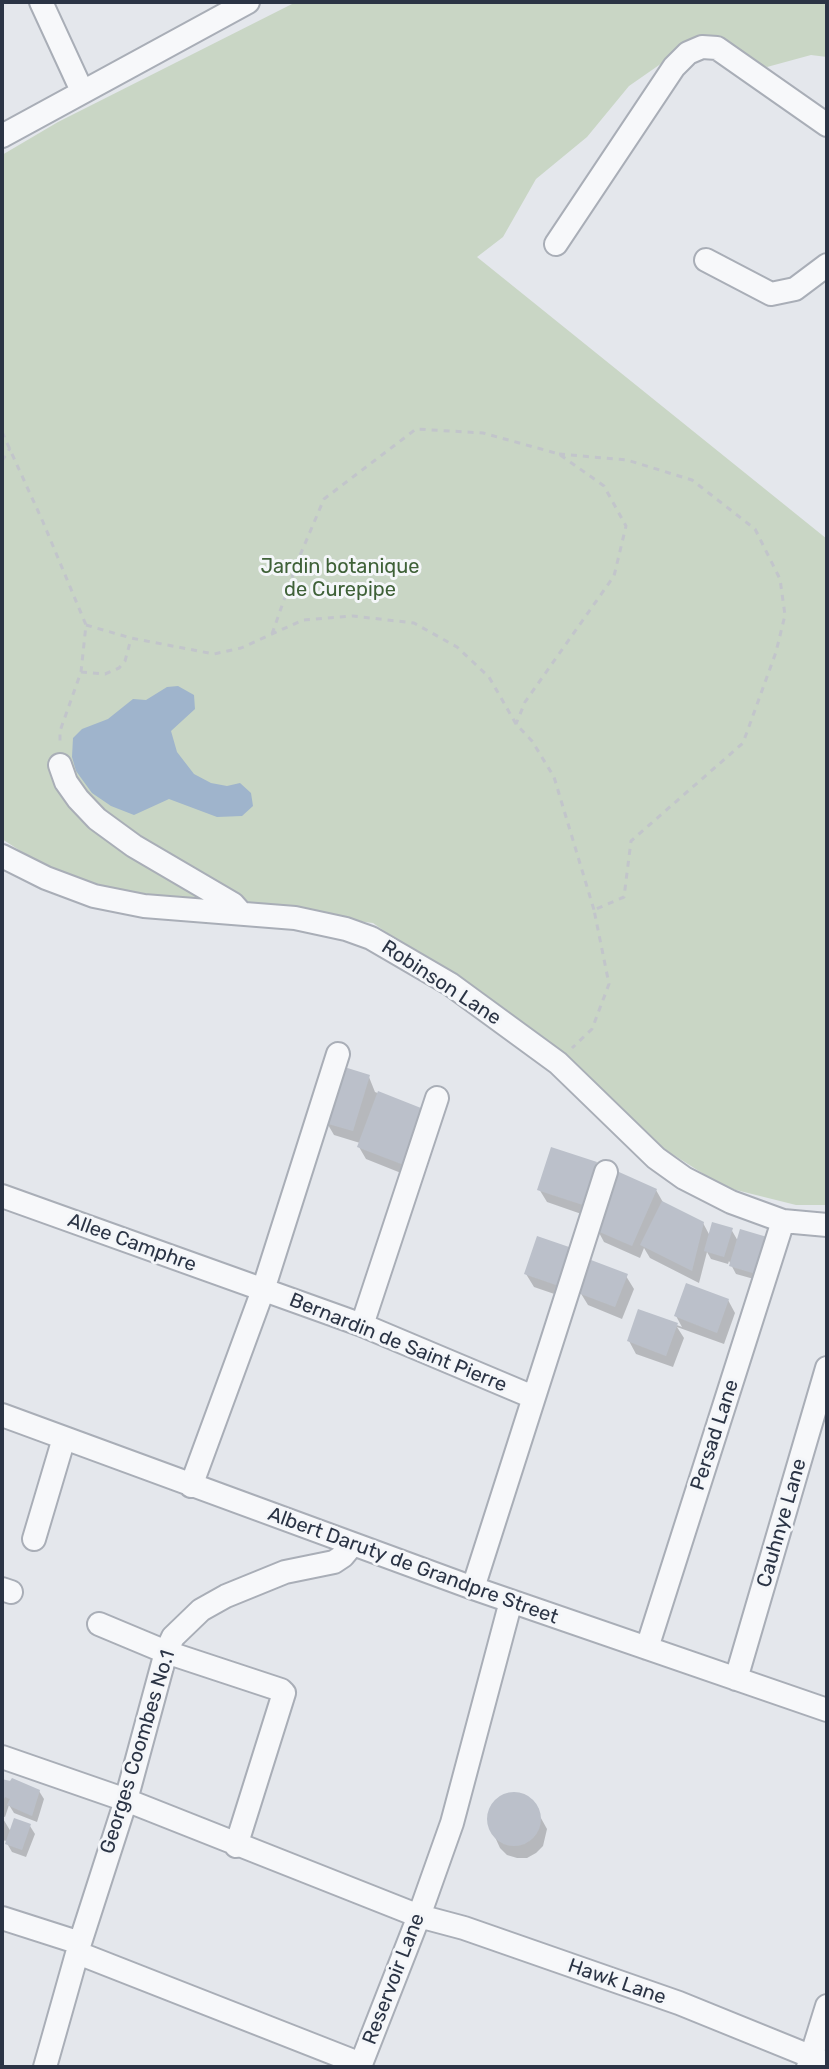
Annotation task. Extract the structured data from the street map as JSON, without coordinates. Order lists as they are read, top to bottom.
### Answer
{
  "streets": {
    "street": [
      "Robinson Lane",
      "Allee Camphre",
      "Bernardin de Saint Pierre",
      "Persad Lane",
      "Cauhnye Lane",
      "Albert Daruty de Grandpre Street",
      "Georges Coombes No.1",
      "Reservoir Lane",
      "Hawk Lane"
    ]
  },
  "crossings": [
    ["Robinson Lane", "Persad Lane"],
    ["Allee Camphre", "Bernardin de Saint Pierre"],
    ["Persad Lane", "Albert Daruty de Grandpre Street"],
    ["Cauhnye Lane", "Albert Daruty de Grandpre Street"],
    ["Albert Daruty de Grandpre Street", "Georges Coombes No.1"],
    ["Albert Daruty de Grandpre Street", "Reservoir Lane"],
    ["Georges Coombes No.1", "Reservoir Lane"],
    ["Georges Coombes No.1", "Hawk Lane"],
    ["Reservoir Lane", "Hawk Lane"]
  ],
  "parks": ["Jardin botanique de Curepipe"]
}
